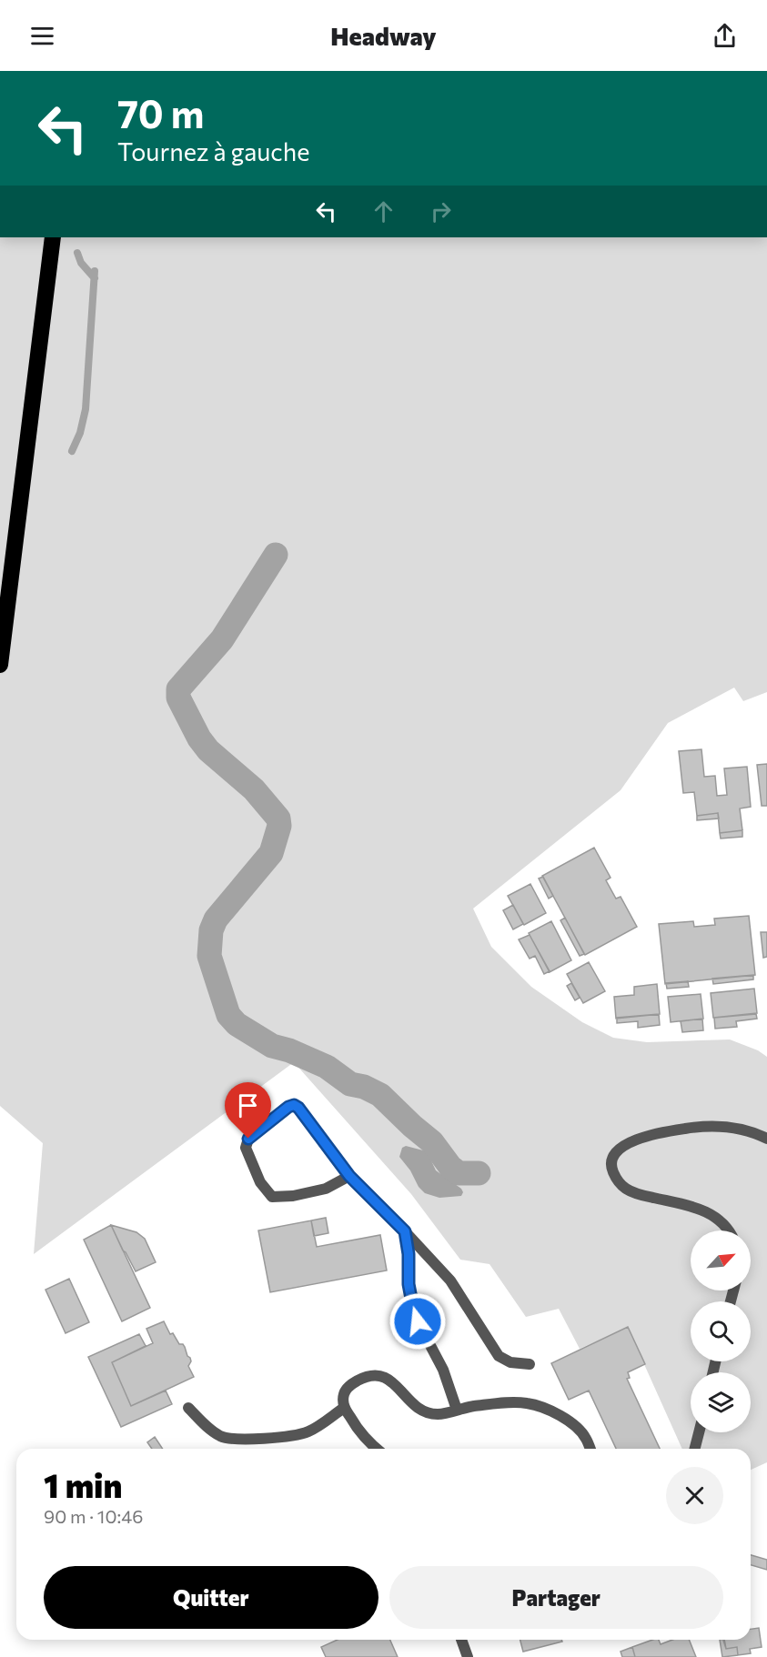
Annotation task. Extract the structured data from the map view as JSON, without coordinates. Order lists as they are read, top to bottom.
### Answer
{
  "north": "top right",
  "page": {
    "header": "Headway",
    "turn": ["70 m", "Tournez à gauche"],
    "heading": ["1 min", "90 m · 10:46"],
    "buttons": ["Quitter", "Partager"]
  }
}
